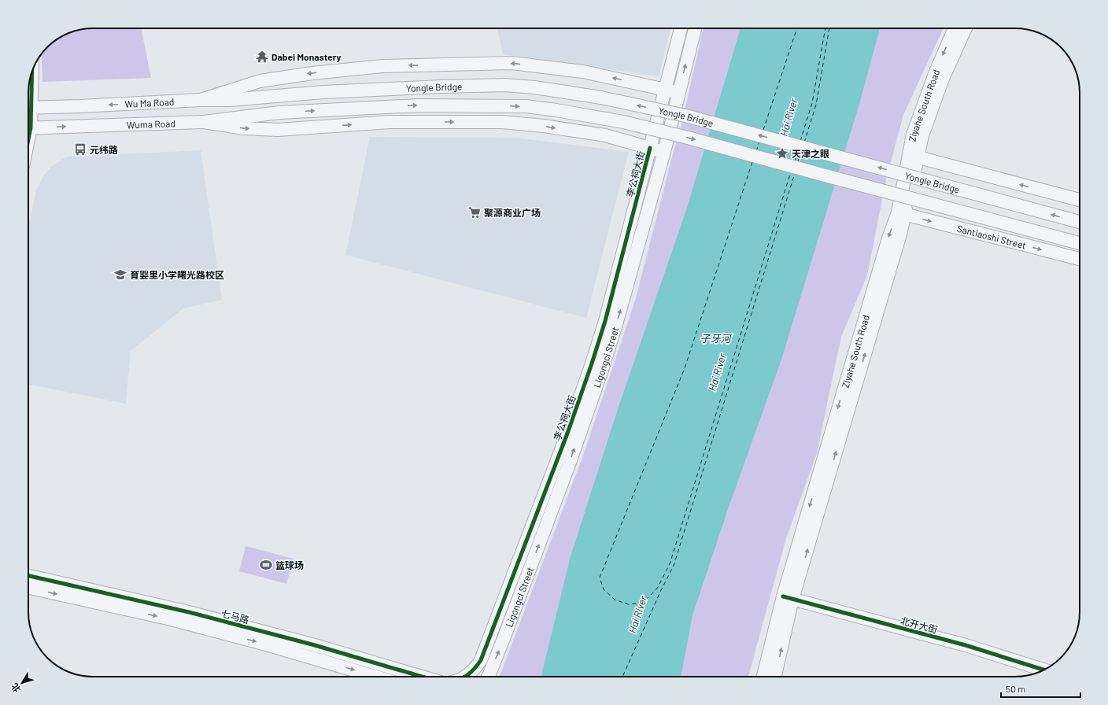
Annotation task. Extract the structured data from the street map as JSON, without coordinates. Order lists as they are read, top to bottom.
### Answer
{
  "streets": {
    "main road": [
      "Yongle Bridge",
      "Wu Ma Road",
      "Ziyahe South Road",
      "Wuma Road",
      "李公祠大街",
      "Santiaoshi Street",
      "Ligongci Street",
      "七马路",
      "北开大街"
    ]
  },
  "crossings": [
    ["Yongle Bridge", "Wu Ma Road"],
    ["Yongle Bridge", "Wuma Road"],
    ["Ziyahe South Road", "Santiaoshi Street"],
    ["Ziyahe South Road", "北开大街"]
  ],
  "one_way": ["Wu Ma Road", "Wuma Road", "Ligongci Street"],
  "water": ["Hai River", "子牙河"],
  "places": {
    "temple": ["Dabei Monastery"],
    "bus stop": ["元纬路"],
    "place": ["天津之眼"],
    "supermarket": ["聚源商业广场"],
    "school or university": ["育婴里小学曙光路校区"],
    "sports": ["篮球场"]
  },
  "scale_bar": "50 m",
  "north": "bottom left"
}
